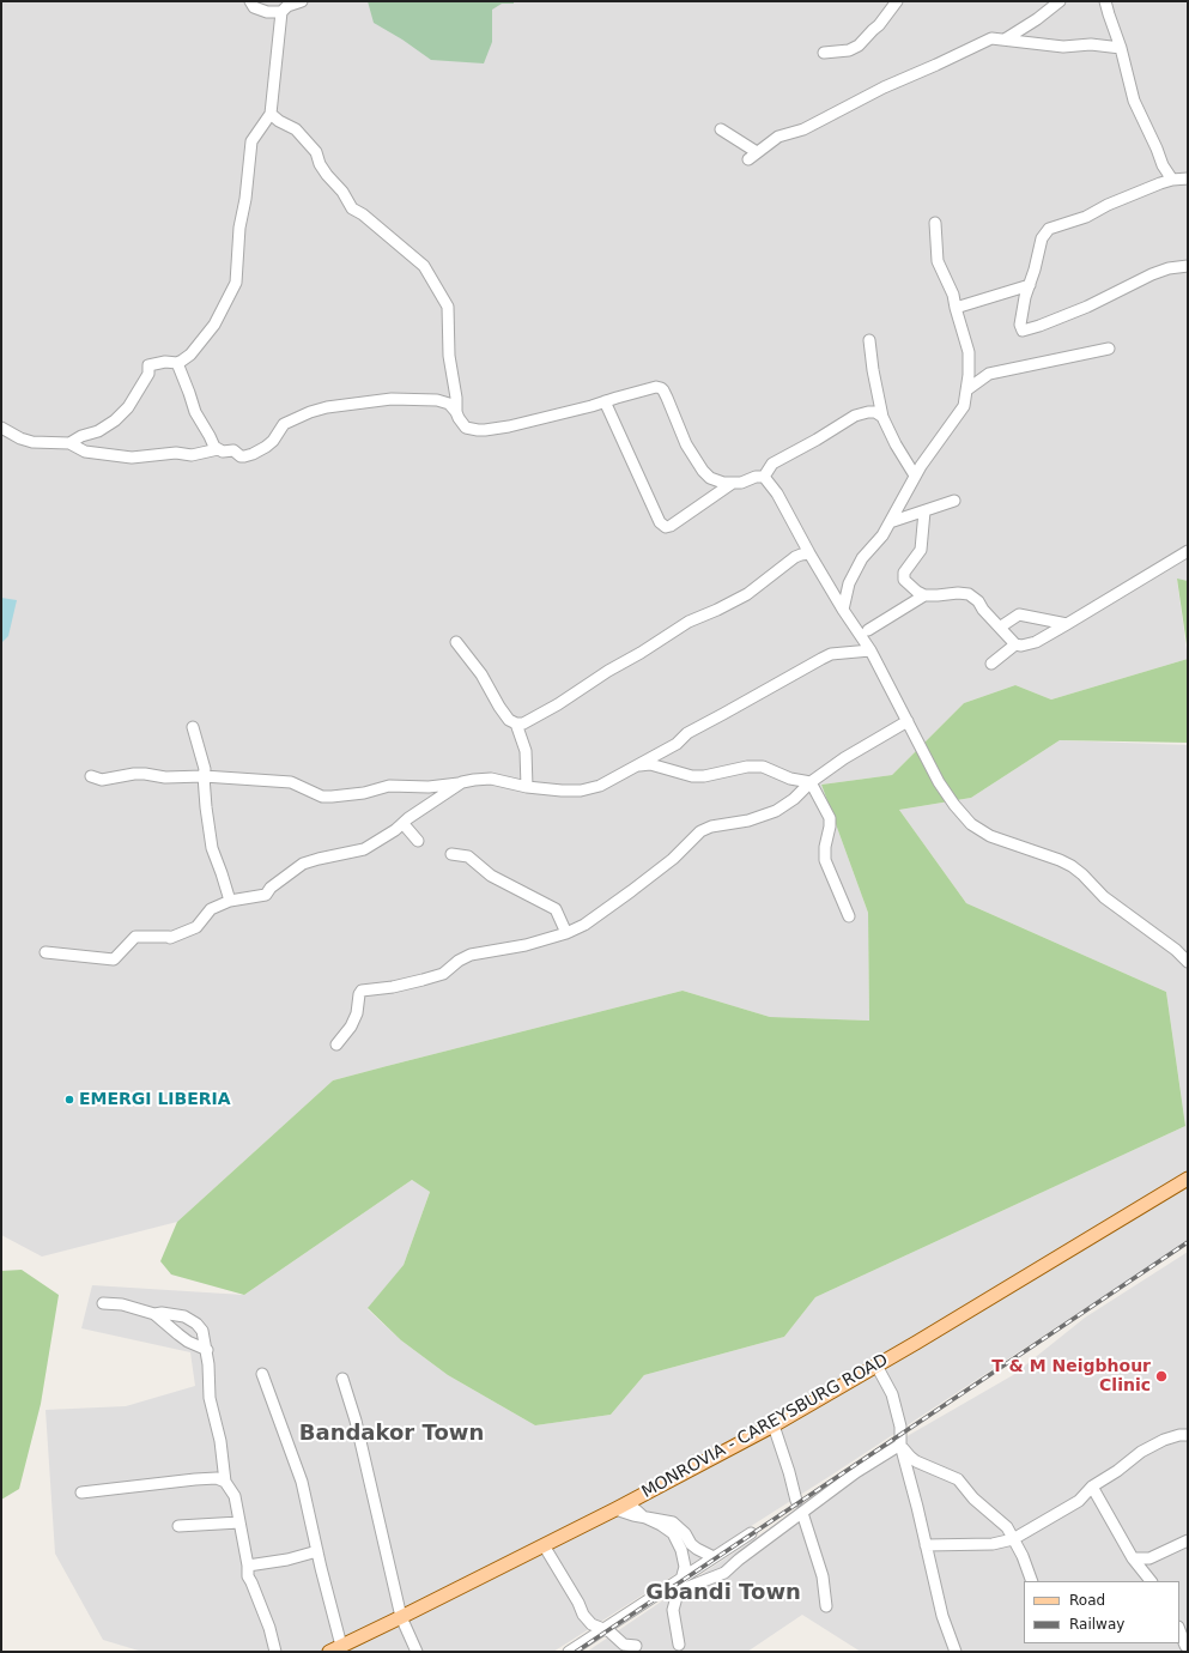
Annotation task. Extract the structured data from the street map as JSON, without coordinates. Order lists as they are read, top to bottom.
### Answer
{
  "streets": {
    "main road": ["MONROVIA - CAREYSBURG ROAD"]
  },
  "districts": ["Bandakor Town", "Gbandi Town"],
  "places": ["EMERGI LIBERIA", "T & M Neigbhour Clinic"],
  "legend": ["Road", "Railway"]
}
